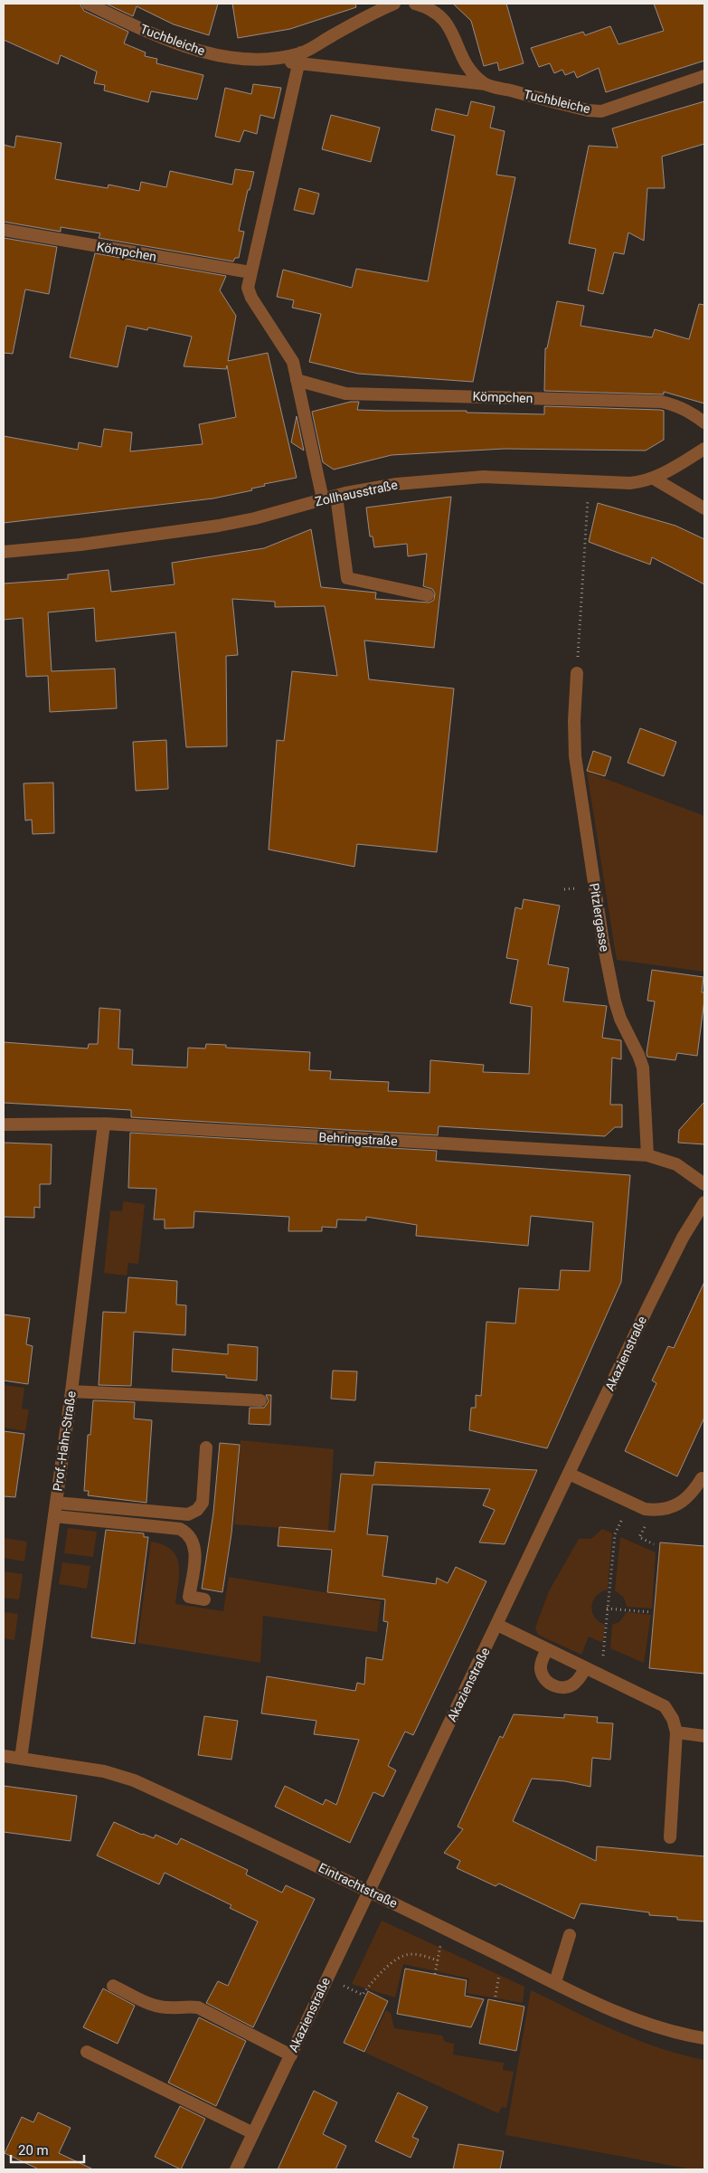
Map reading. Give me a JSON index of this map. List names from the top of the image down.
{
  "streets": {
    "street": [
      "Tuchbleiche",
      "Kömpchen",
      "Zollhausstraße",
      "Pitzlergasse",
      "Behringstraße",
      "Akazienstraße",
      "Prof.-Hahn-Straße",
      "Eintrachtstraße"
    ]
  },
  "crossings": [
    ["Pitzlergasse", "Behringstraße"],
    ["Behringstraße", "Prof.-Hahn-Straße"],
    ["Akazienstraße", "Eintrachtstraße"],
    ["Prof.-Hahn-Straße", "Eintrachtstraße"]
  ],
  "scale_bar": "20 m"
}
